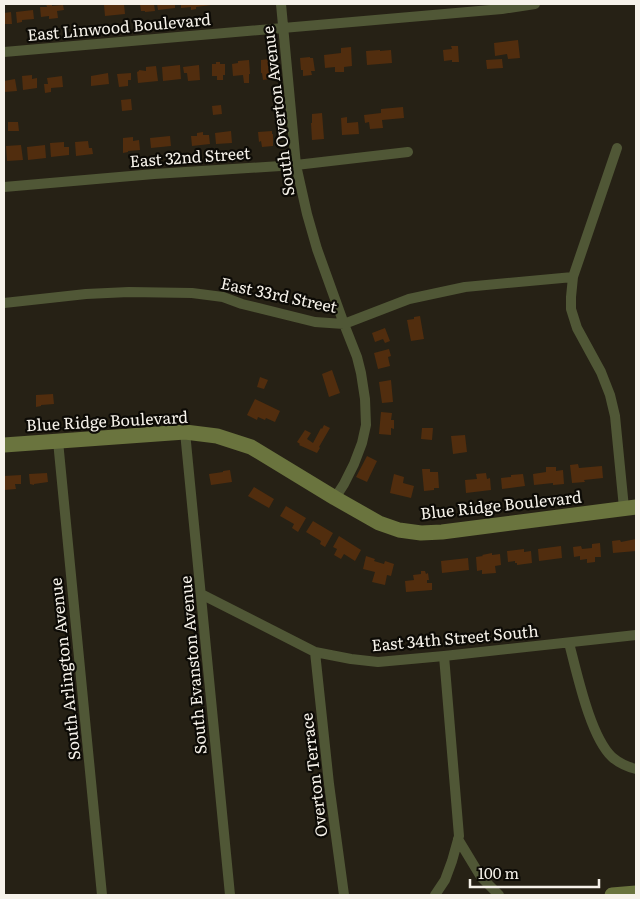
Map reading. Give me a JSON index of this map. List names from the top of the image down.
{
  "streets": {
    "street": [
      "East Linwood Boulevard",
      "South Overton Avenue",
      "East 32nd Street",
      "East 33rd Street",
      "Blue Ridge Boulevard",
      "East 34th Street South",
      "South Evanston Avenue",
      "South Arlington Avenue",
      "Overton Terrace"
    ]
  },
  "crossings": [
    ["East Linwood Boulevard", "South Overton Avenue"],
    ["South Overton Avenue", "East 32nd Street"],
    ["South Overton Avenue", "East 33rd Street"],
    ["South Overton Avenue", "Blue Ridge Boulevard"],
    ["Blue Ridge Boulevard", "South Evanston Avenue"],
    ["Blue Ridge Boulevard", "South Arlington Avenue"],
    ["East 34th Street South", "South Evanston Avenue"],
    ["East 34th Street South", "Overton Terrace"]
  ],
  "scale_bar": "100 m"
}
